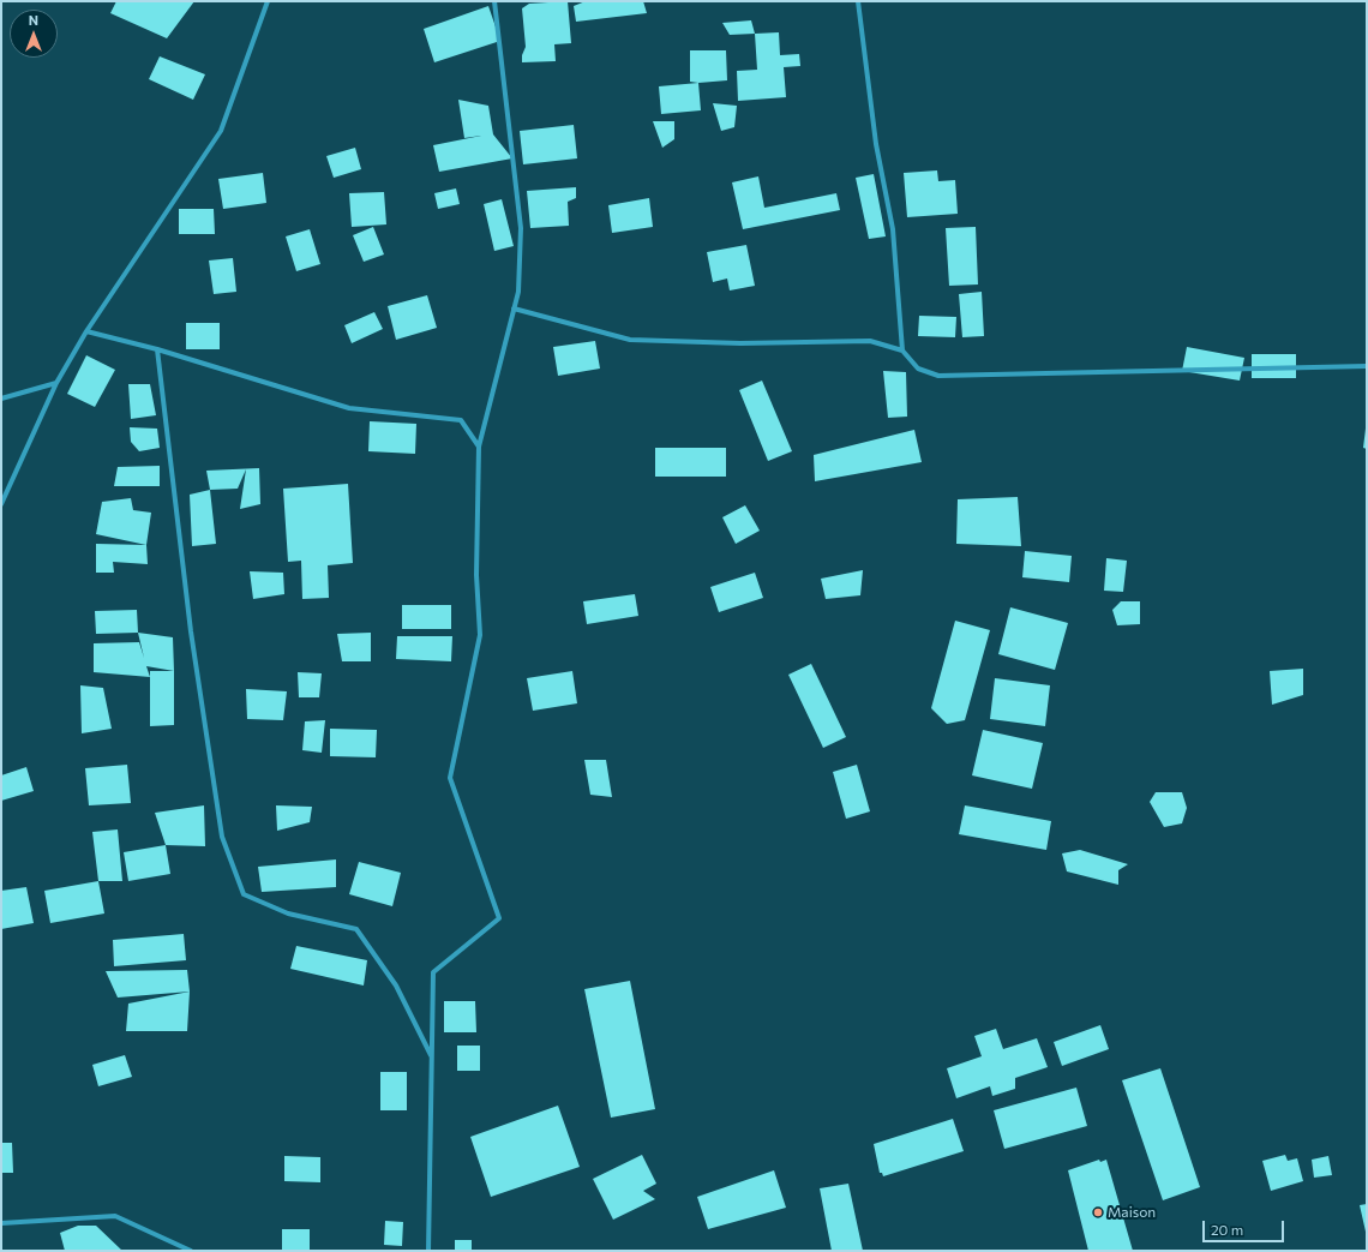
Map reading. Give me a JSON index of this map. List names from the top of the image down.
{
  "places": ["Maison"],
  "scale_bar": "20 m",
  "north": "top"
}
